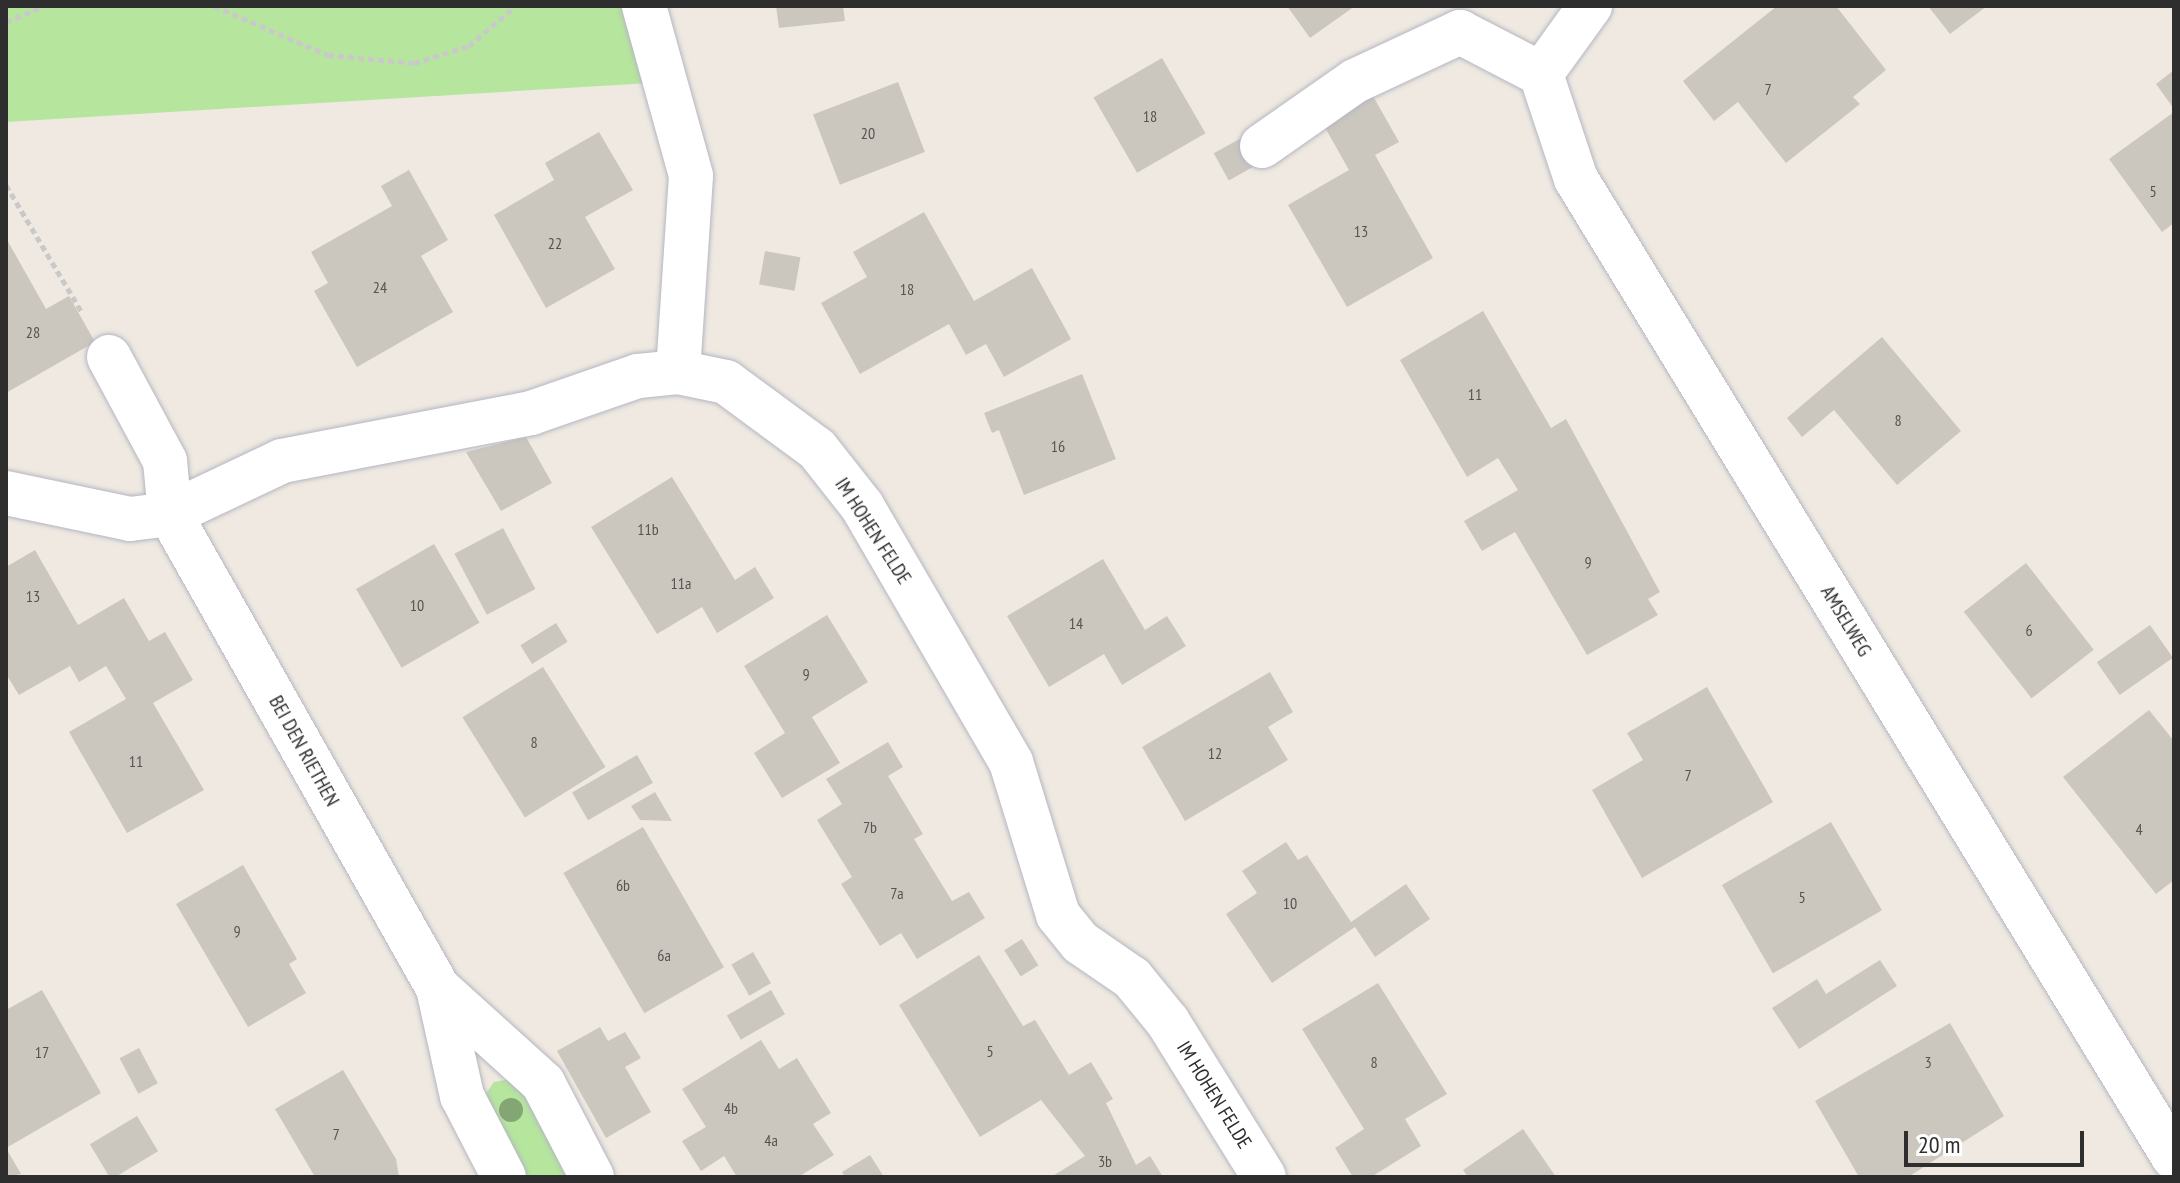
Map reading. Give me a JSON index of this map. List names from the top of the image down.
{
  "streets": {
    "street": ["IM HOHEN FELDE", "AMSELWEG", "BEI DEN RIETHEN"]
  },
  "crossings": [
    ["IM HOHEN FELDE", "BEI DEN RIETHEN"]
  ],
  "house_numbers": [
    "7",
    "18",
    "20",
    "5",
    "13",
    "22",
    "24",
    "18",
    "28",
    "11",
    "8",
    "16",
    "11b",
    "9",
    "11a",
    "13",
    "10",
    "14",
    "6",
    "9",
    "8",
    "12",
    "11",
    "7",
    "7b",
    "4",
    "6b",
    "7a",
    "5",
    "10",
    "9",
    "6a",
    "5",
    "17",
    "8",
    "3",
    "4b",
    "7",
    "4a",
    "3b"
  ],
  "scale_bar": "20 m"
}
